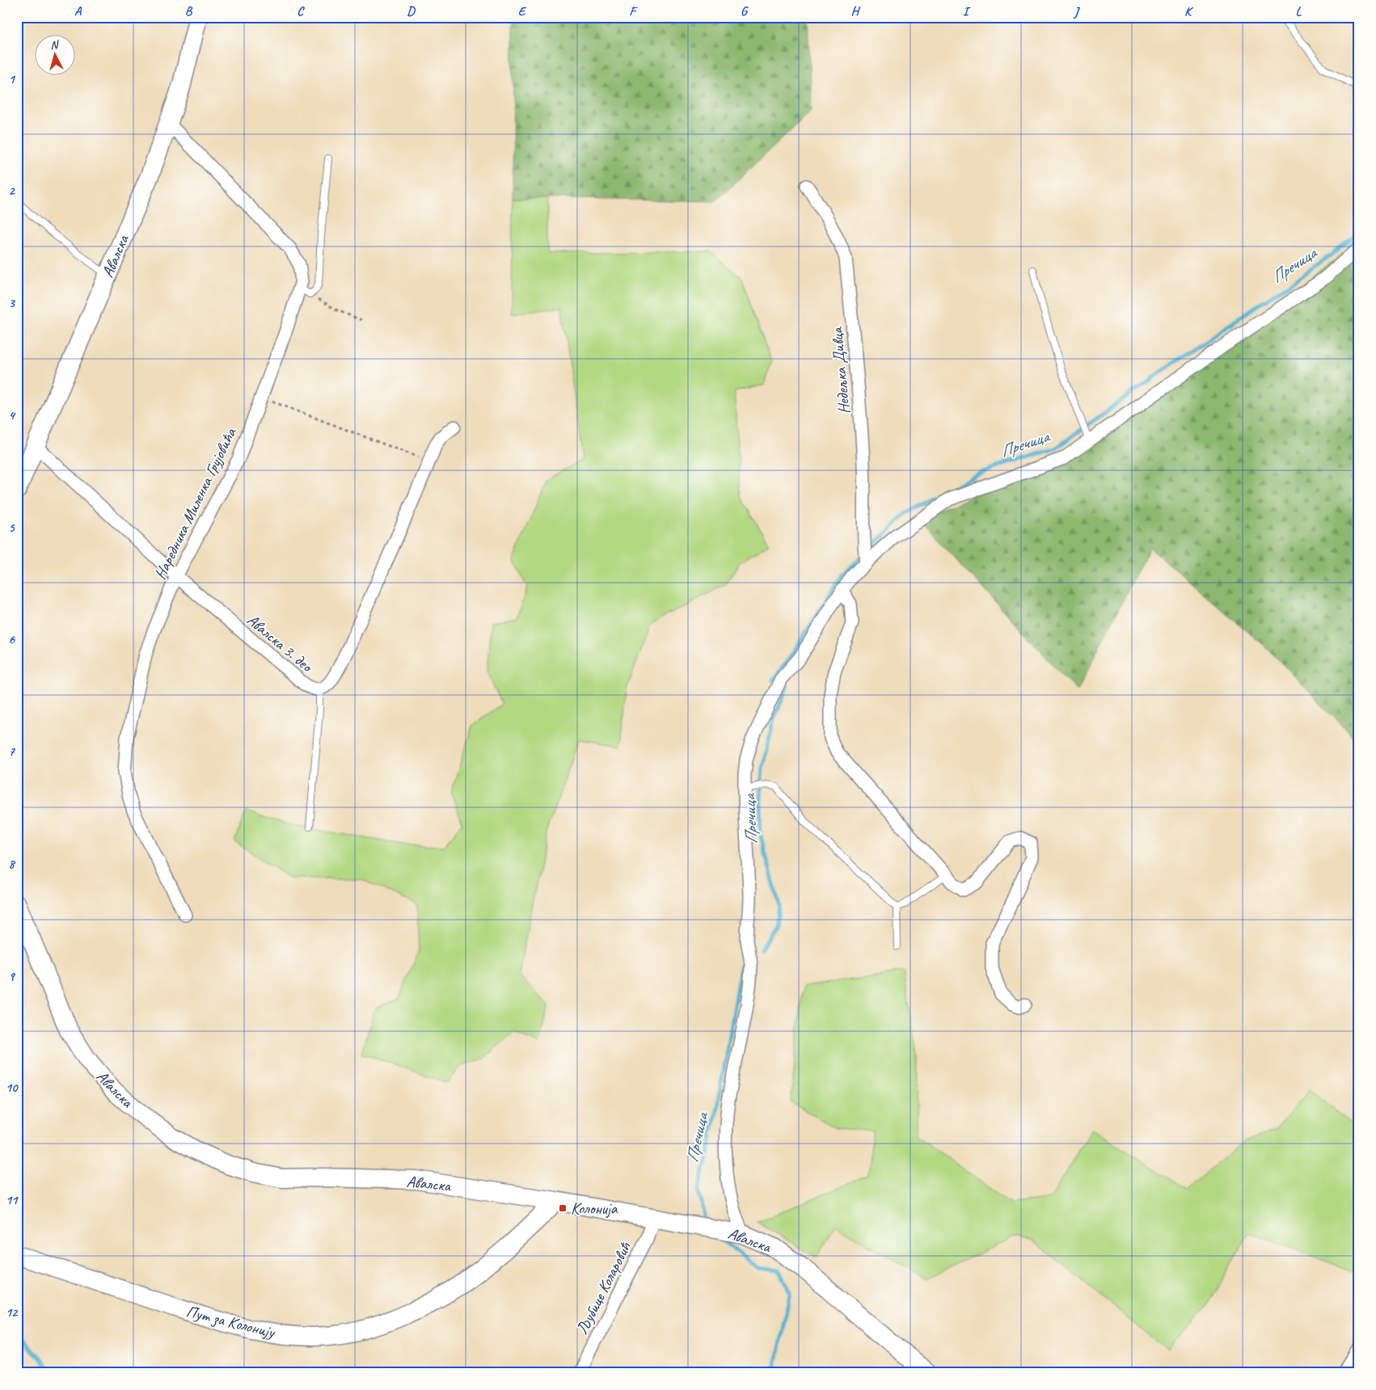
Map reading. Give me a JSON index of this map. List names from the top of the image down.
{
  "streets": {
    "street": [
      "Авалска",
      "Недељка Дивца",
      "Наредника Миленка Грујовића",
      "Авалска 3. део",
      "Љубице Коларовић",
      "Пут за Колонију"
    ]
  },
  "crossings": [
    ["Авалска", "Наредника Миленка Грујовића"],
    ["Авалска", "Авалска 3. део"],
    ["Авалска", "Љубице Коларовић"],
    ["Авалска", "Пут за Колонију"],
    ["Наредника Миленка Грујовића", "Авалска 3. део"]
  ],
  "water": ["Пречица"],
  "places": {
    "transit": ["Колонија"]
  },
  "north": "top",
  "grid": {
    "columns": [
      "A",
      "B",
      "C",
      "D",
      "E",
      "F",
      "G",
      "H",
      "I",
      "J",
      "K",
      "L"
    ],
    "rows": [
      "1",
      "2",
      "3",
      "4",
      "5",
      "6",
      "7",
      "8",
      "9",
      "10",
      "11",
      "12"
    ]
  }
}
